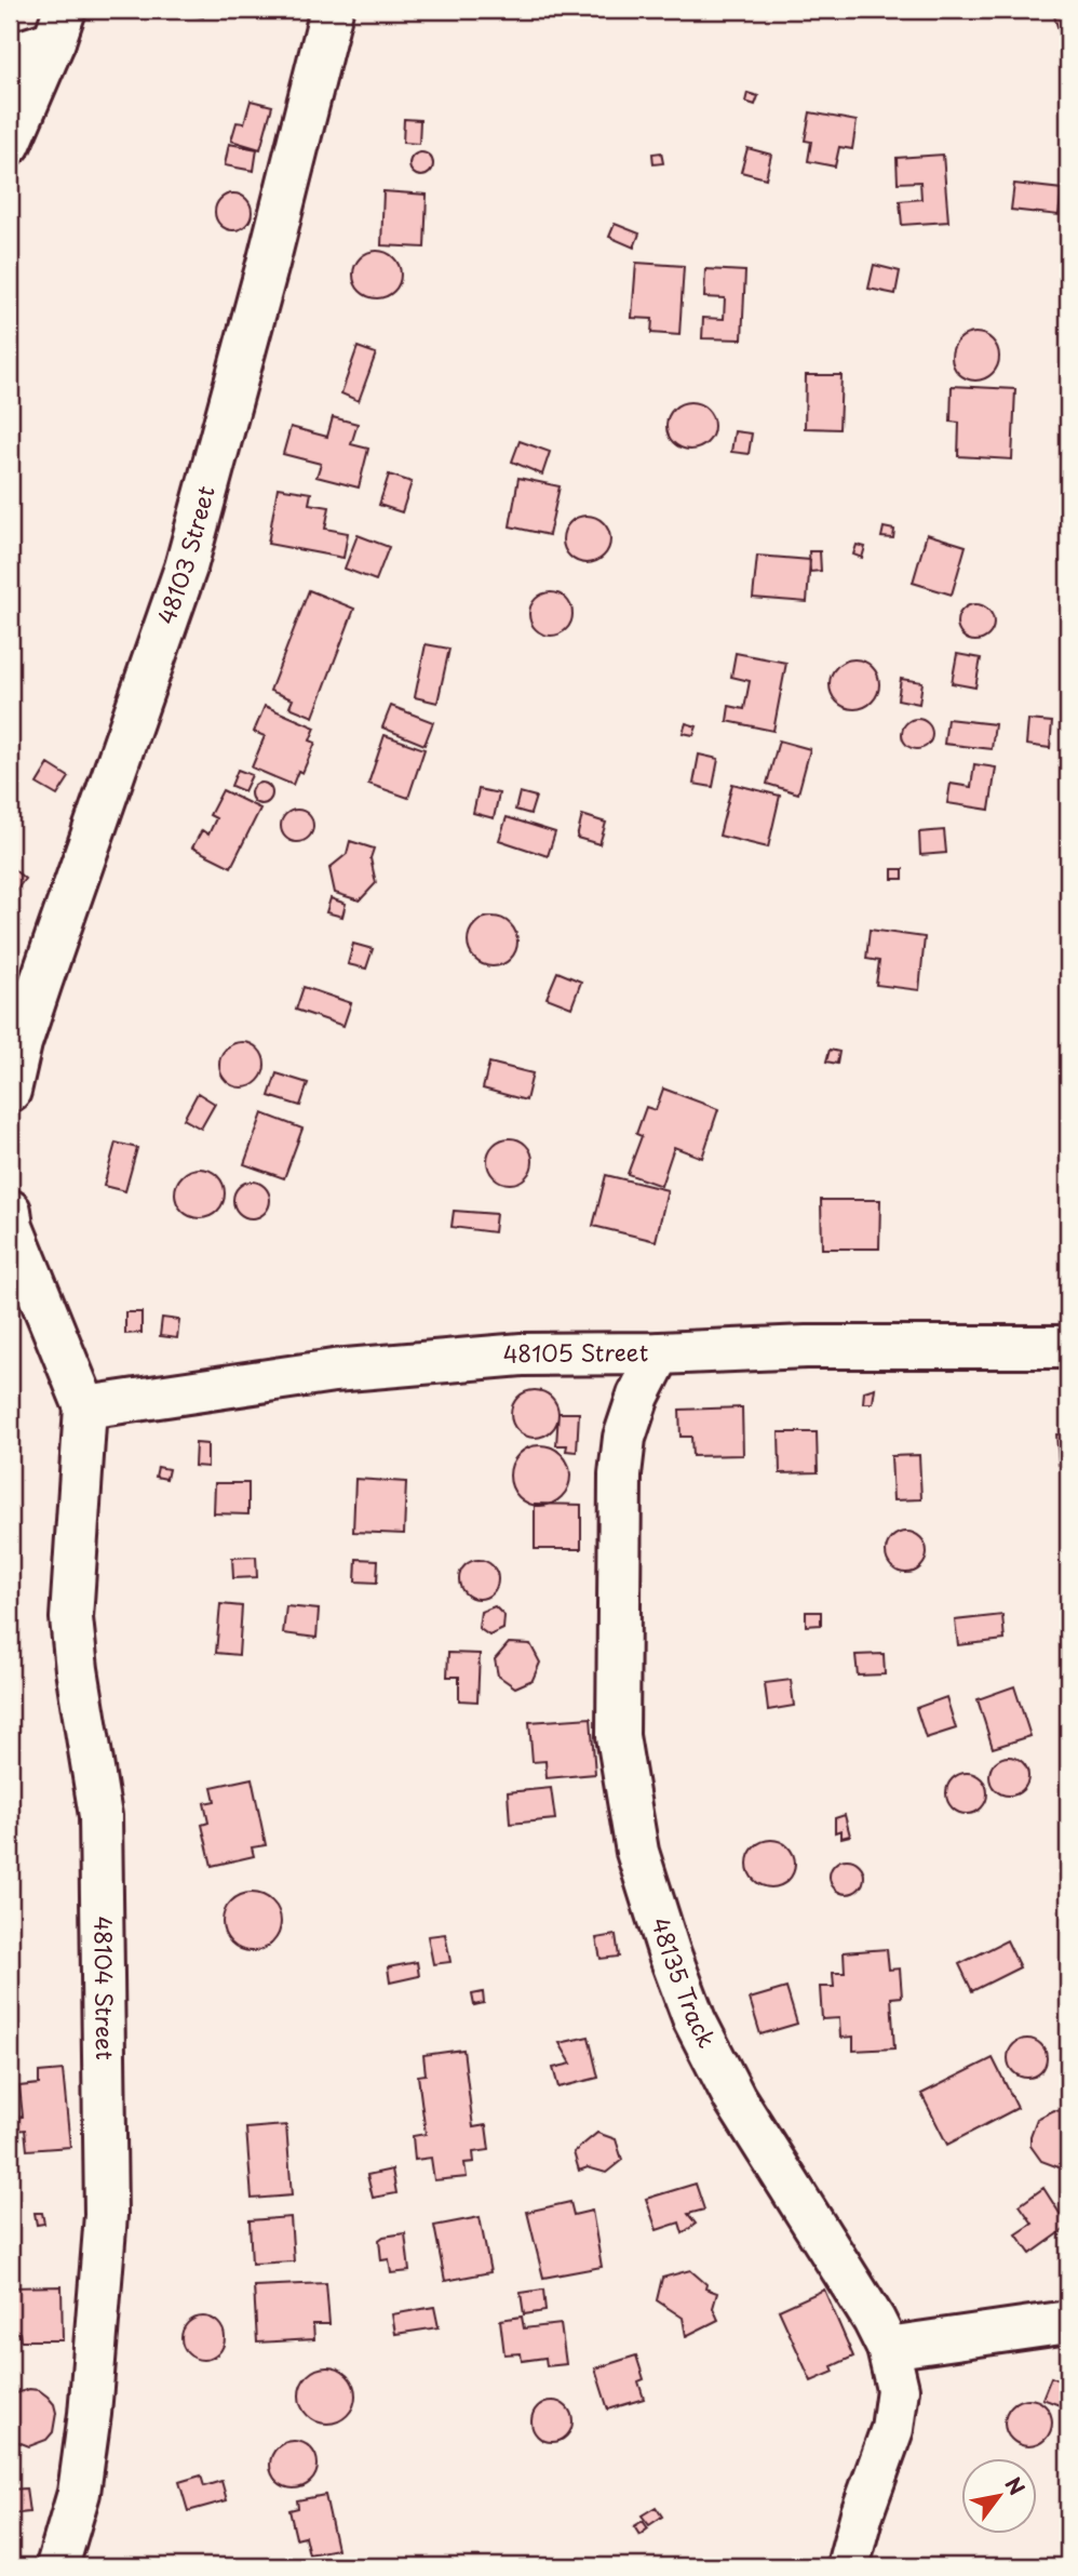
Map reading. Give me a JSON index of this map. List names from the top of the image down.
{
  "streets": {
    "street": [
      "48103 Street",
      "48105 Street",
      "48135 Track",
      "48104 Street"
    ]
  },
  "crossings": [
    ["48105 Street", "48135 Track"],
    ["48105 Street", "48104 Street"]
  ],
  "north": "top right"
}
